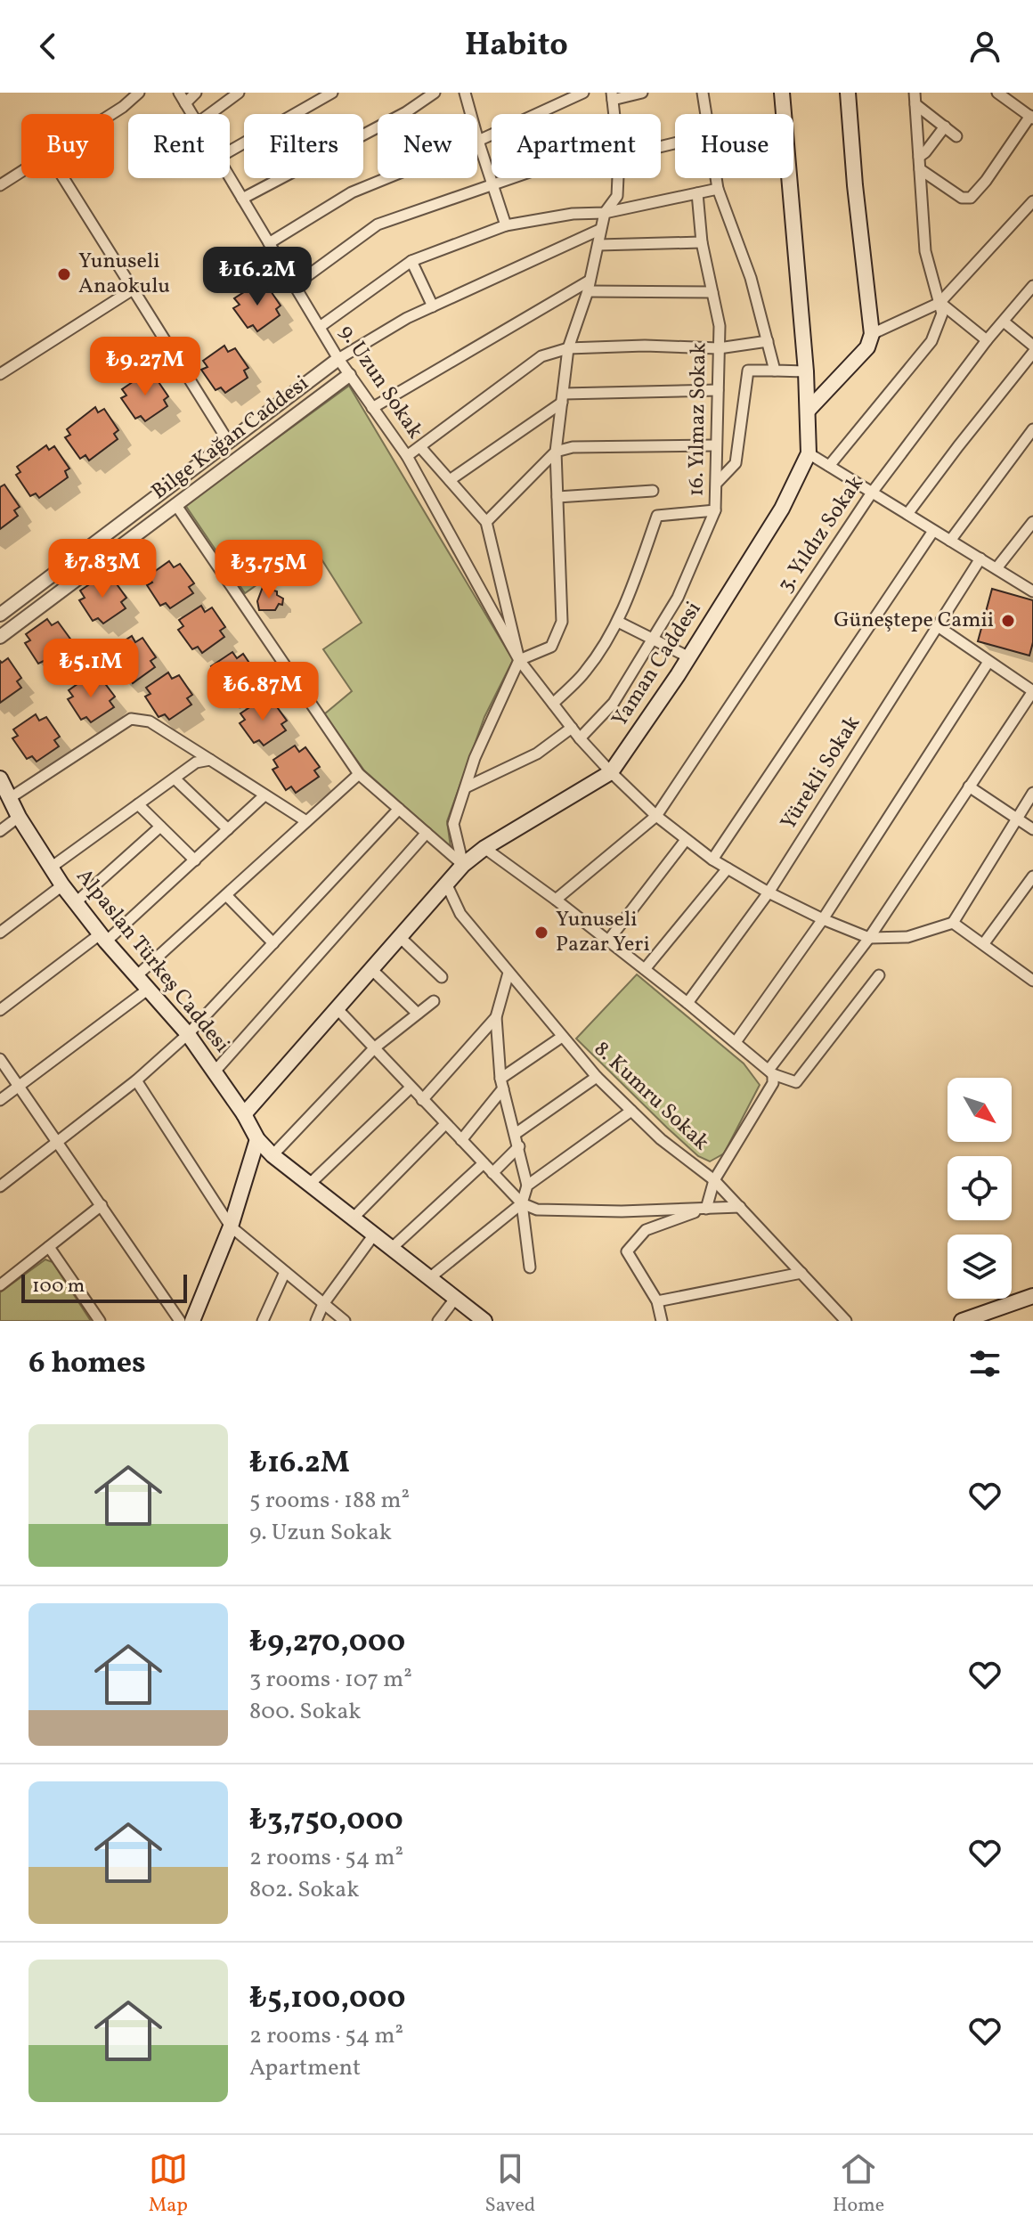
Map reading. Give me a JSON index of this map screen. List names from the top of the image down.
{
  "streets": {
    "main road": ["Yaman Caddesi", "Alpaslan Türkeş Caddesi"],
    "street": [
      "9. Uzun Sokak",
      "16. Yılmaz Sokak",
      "Bilge Kağan Caddesi",
      "3. Yıldız Sokak",
      "Yürekli Sokak",
      "8. Kumru Sokak"
    ]
  },
  "crossings": [
    ["9. Uzun Sokak", "16. Yılmaz Sokak"],
    ["9. Uzun Sokak", "Bilge Kağan Caddesi"],
    ["9. Uzun Sokak", "3. Yıldız Sokak"],
    ["9. Uzun Sokak", "Yaman Caddesi"],
    ["9. Uzun Sokak", "Yürekli Sokak"],
    ["Yaman Caddesi", "Alpaslan Türkeş Caddesi"],
    ["Yaman Caddesi", "8. Kumru Sokak"]
  ],
  "places": ["Yunuseli Anaokulu", "Güneştepe Camii", "Yunuseli Pazar Yeri"],
  "scale_bar": "100 m",
  "north": "bottom right",
  "page": {
    "header": "Habito",
    "chip": [
      "Buy",
      "Rent",
      "Filters",
      "New",
      "Apartment",
      "House"
    ],
    "price": [
      "₺16.2M",
      "₺9.27M",
      "₺7.83M",
      "₺3.75M",
      "₺5.1M",
      "₺6.87M"
    ],
    "scale": "100 m",
    "heading": "6 homes",
    "list": [
      {
        "name": "₺16.2M",
        "note": "5 rooms · 188 m² · 9. Uzun Sokak"
      },
      {
        "name": "₺9,270,000",
        "note": "3 rooms · 107 m² · 800. Sokak"
      },
      {
        "name": "₺3,750,000",
        "note": "2 rooms · 54 m² · 802. Sokak"
      },
      {
        "name": "₺5,100,000",
        "note": "2 rooms · 54 m² · Apartment"
      }
    ],
    "tabs": ["Map", "Saved", "Home"]
  }
}
